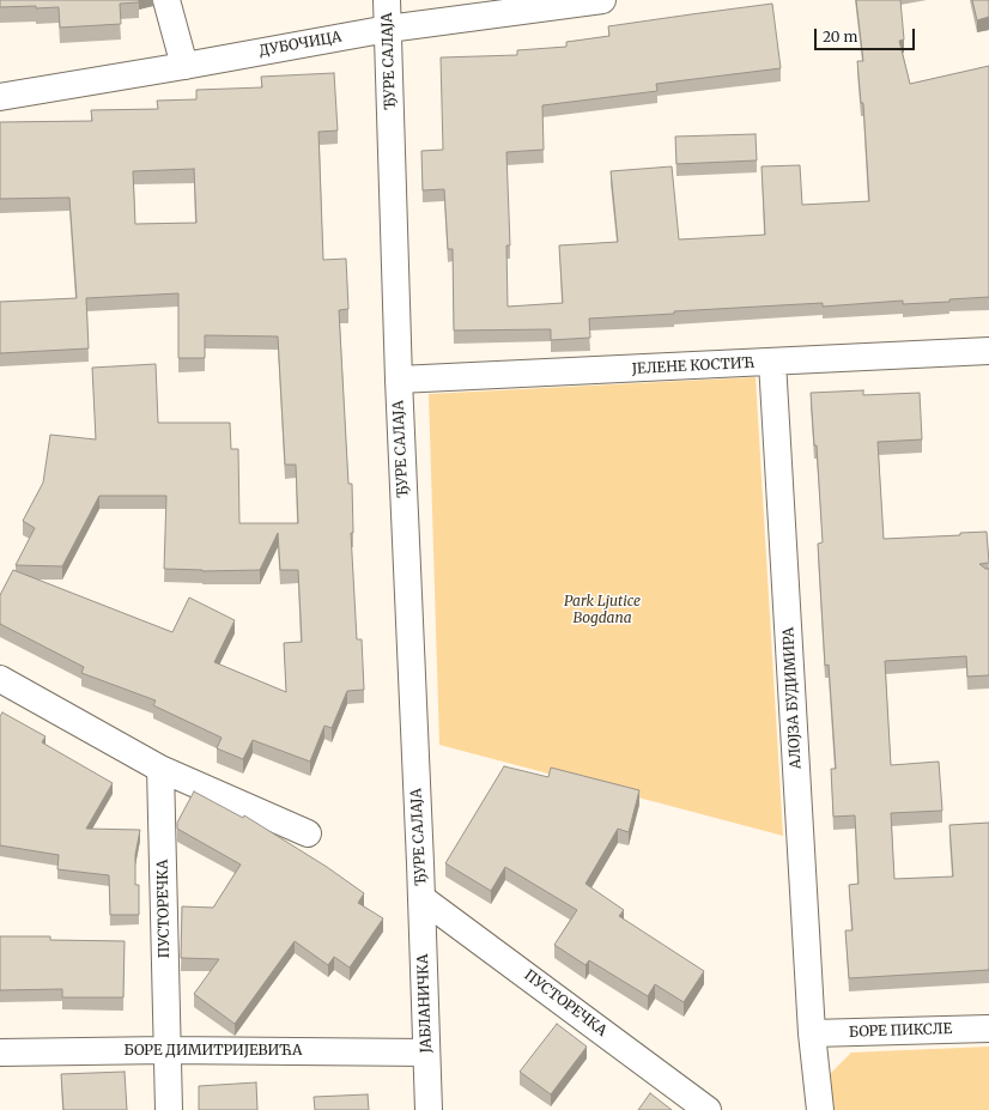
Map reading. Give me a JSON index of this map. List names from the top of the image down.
{
  "streets": {
    "street": [
      "ДУБОЧИЦА",
      "ЂУРЕ САЛАЈА",
      "ЈЕЛЕНЕ КОСТИЋ",
      "АЛОЈЗА БУДИМИРА",
      "ПУСТОРЕЧКА",
      "ЈАБЛАНИЧКА",
      "БОРЕ ПИКСЛЕ",
      "БОРЕ ДИМИТРИЈЕВИЋА"
    ]
  },
  "crossings": [
    ["ДУБОЧИЦА", "ЂУРЕ САЛАЈА"],
    ["ЂУРЕ САЛАЈА", "ЈЕЛЕНЕ КОСТИЋ"],
    ["ЂУРЕ САЛАЈА", "ПУСТОРЕЧКА"],
    ["ЂУРЕ САЛАЈА", "ЈАБЛАНИЧКА"],
    ["ЈЕЛЕНЕ КОСТИЋ", "АЛОЈЗА БУДИМИРА"],
    ["АЛОЈЗА БУДИМИРА", "БОРЕ ПИКСЛЕ"],
    ["ПУСТОРЕЧКА", "ЈАБЛАНИЧКА"],
    ["ПУСТОРЕЧКА", "БОРЕ ДИМИТРИЈЕВИЋА"],
    ["ЈАБЛАНИЧКА", "БОРЕ ДИМИТРИЈЕВИЋА"]
  ],
  "parks": ["Park Ljutice Bogdana"],
  "scale_bar": "20 m"
}
